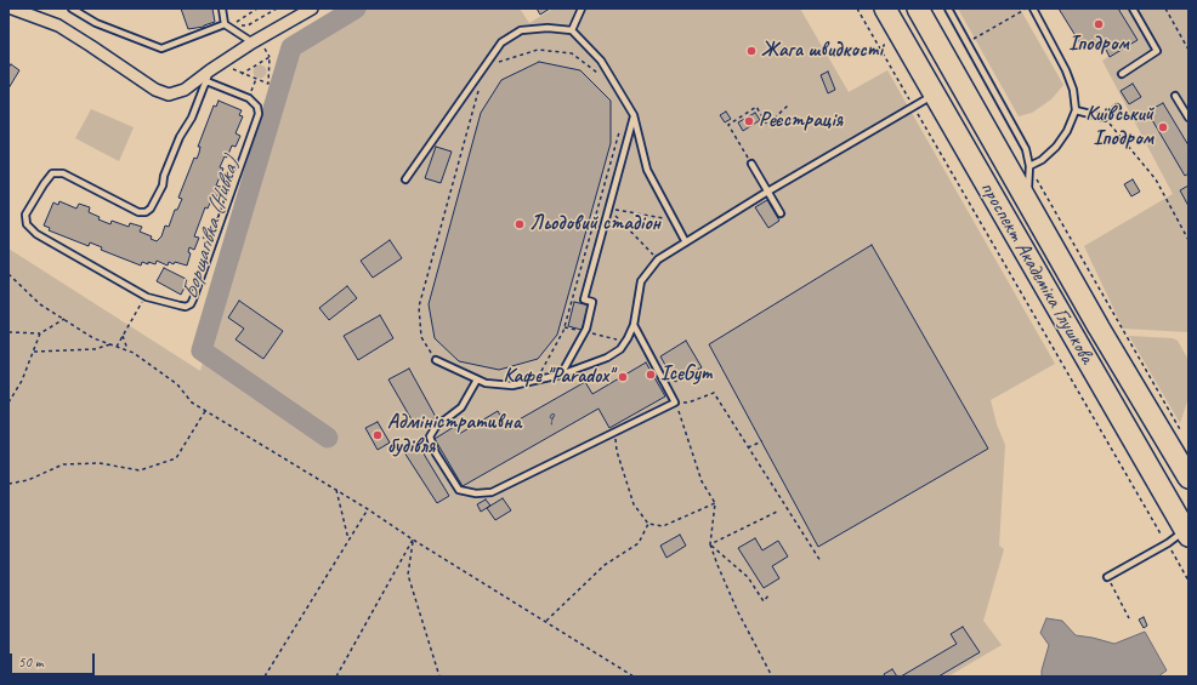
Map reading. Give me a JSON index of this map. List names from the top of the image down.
{
  "streets": {
    "highway": ["проспект Академіка Глушкова"]
  },
  "water": ["Борщагівка (Нивка)"],
  "places": [
    "Іподром",
    "Жага швидкості",
    "Реєстрація",
    "Київський Іподром",
    "Льодовий стадіон",
    "IceGym",
    "Кафе \"Paradox\"",
    "Адміністративна будівля"
  ],
  "house_numbers": ["9"],
  "scale_bar": "50 m"
}
